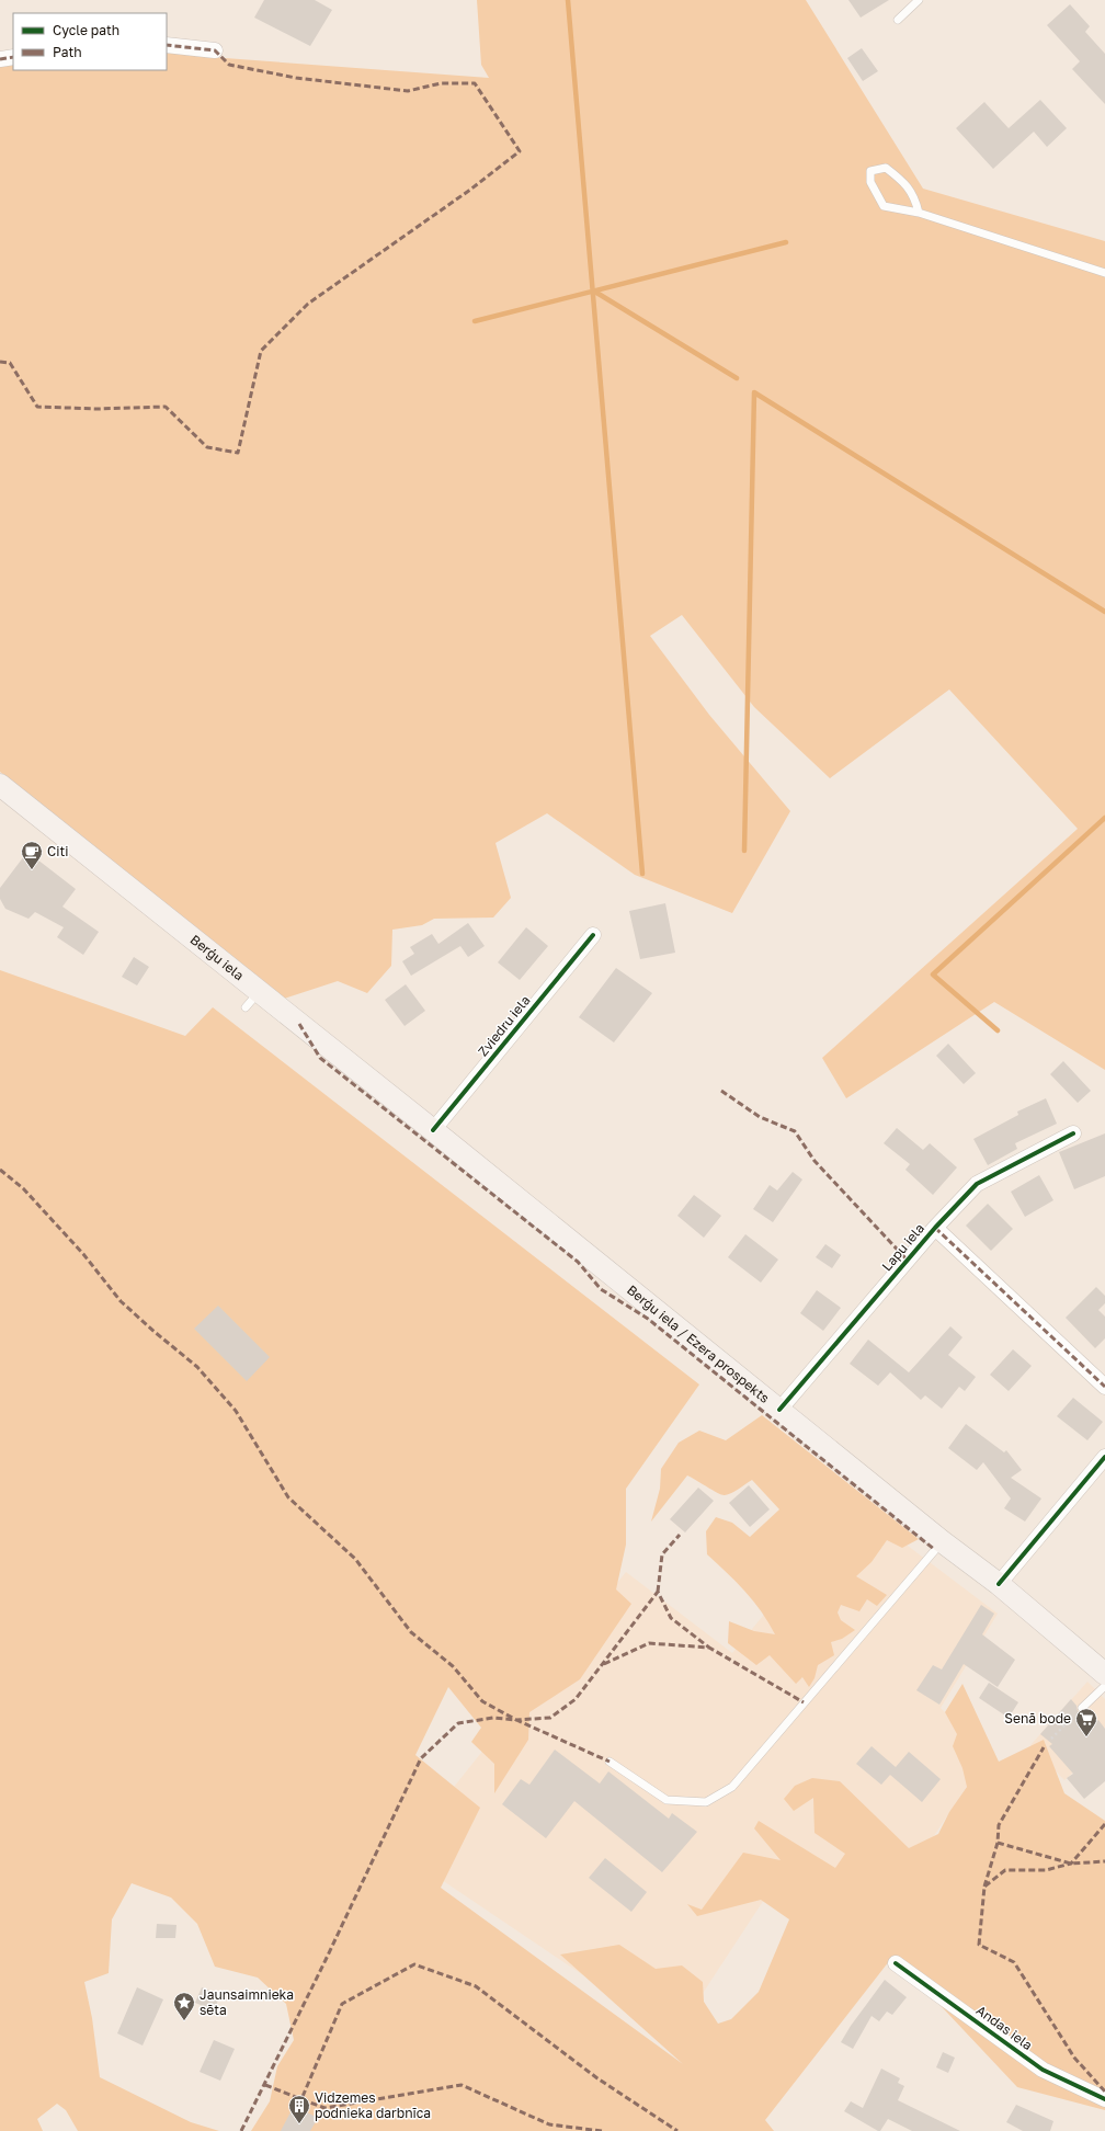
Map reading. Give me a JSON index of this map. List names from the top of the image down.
{
  "streets": {
    "main road": ["Berģu iela", "Berģu iela / Ezera prospekts"],
    "street": ["Zviedru iela", "Lapu iela", "Andas iela"]
  },
  "crossings": [
    ["Berģu iela", "Zviedru iela"],
    ["Berģu iela", "Berģu iela / Ezera prospekts"],
    ["Zviedru iela", "Berģu iela / Ezera prospekts"],
    ["Lapu iela", "Berģu iela / Ezera prospekts"]
  ],
  "places": {
    "cafe": ["Citi"],
    "supermarket": ["Senā bode"],
    "place": ["Jaunsaimnieka sēta"],
    "building": ["Vidzemes podnieka darbnīca"]
  },
  "legend": ["Cycle path", "Path"]
}
